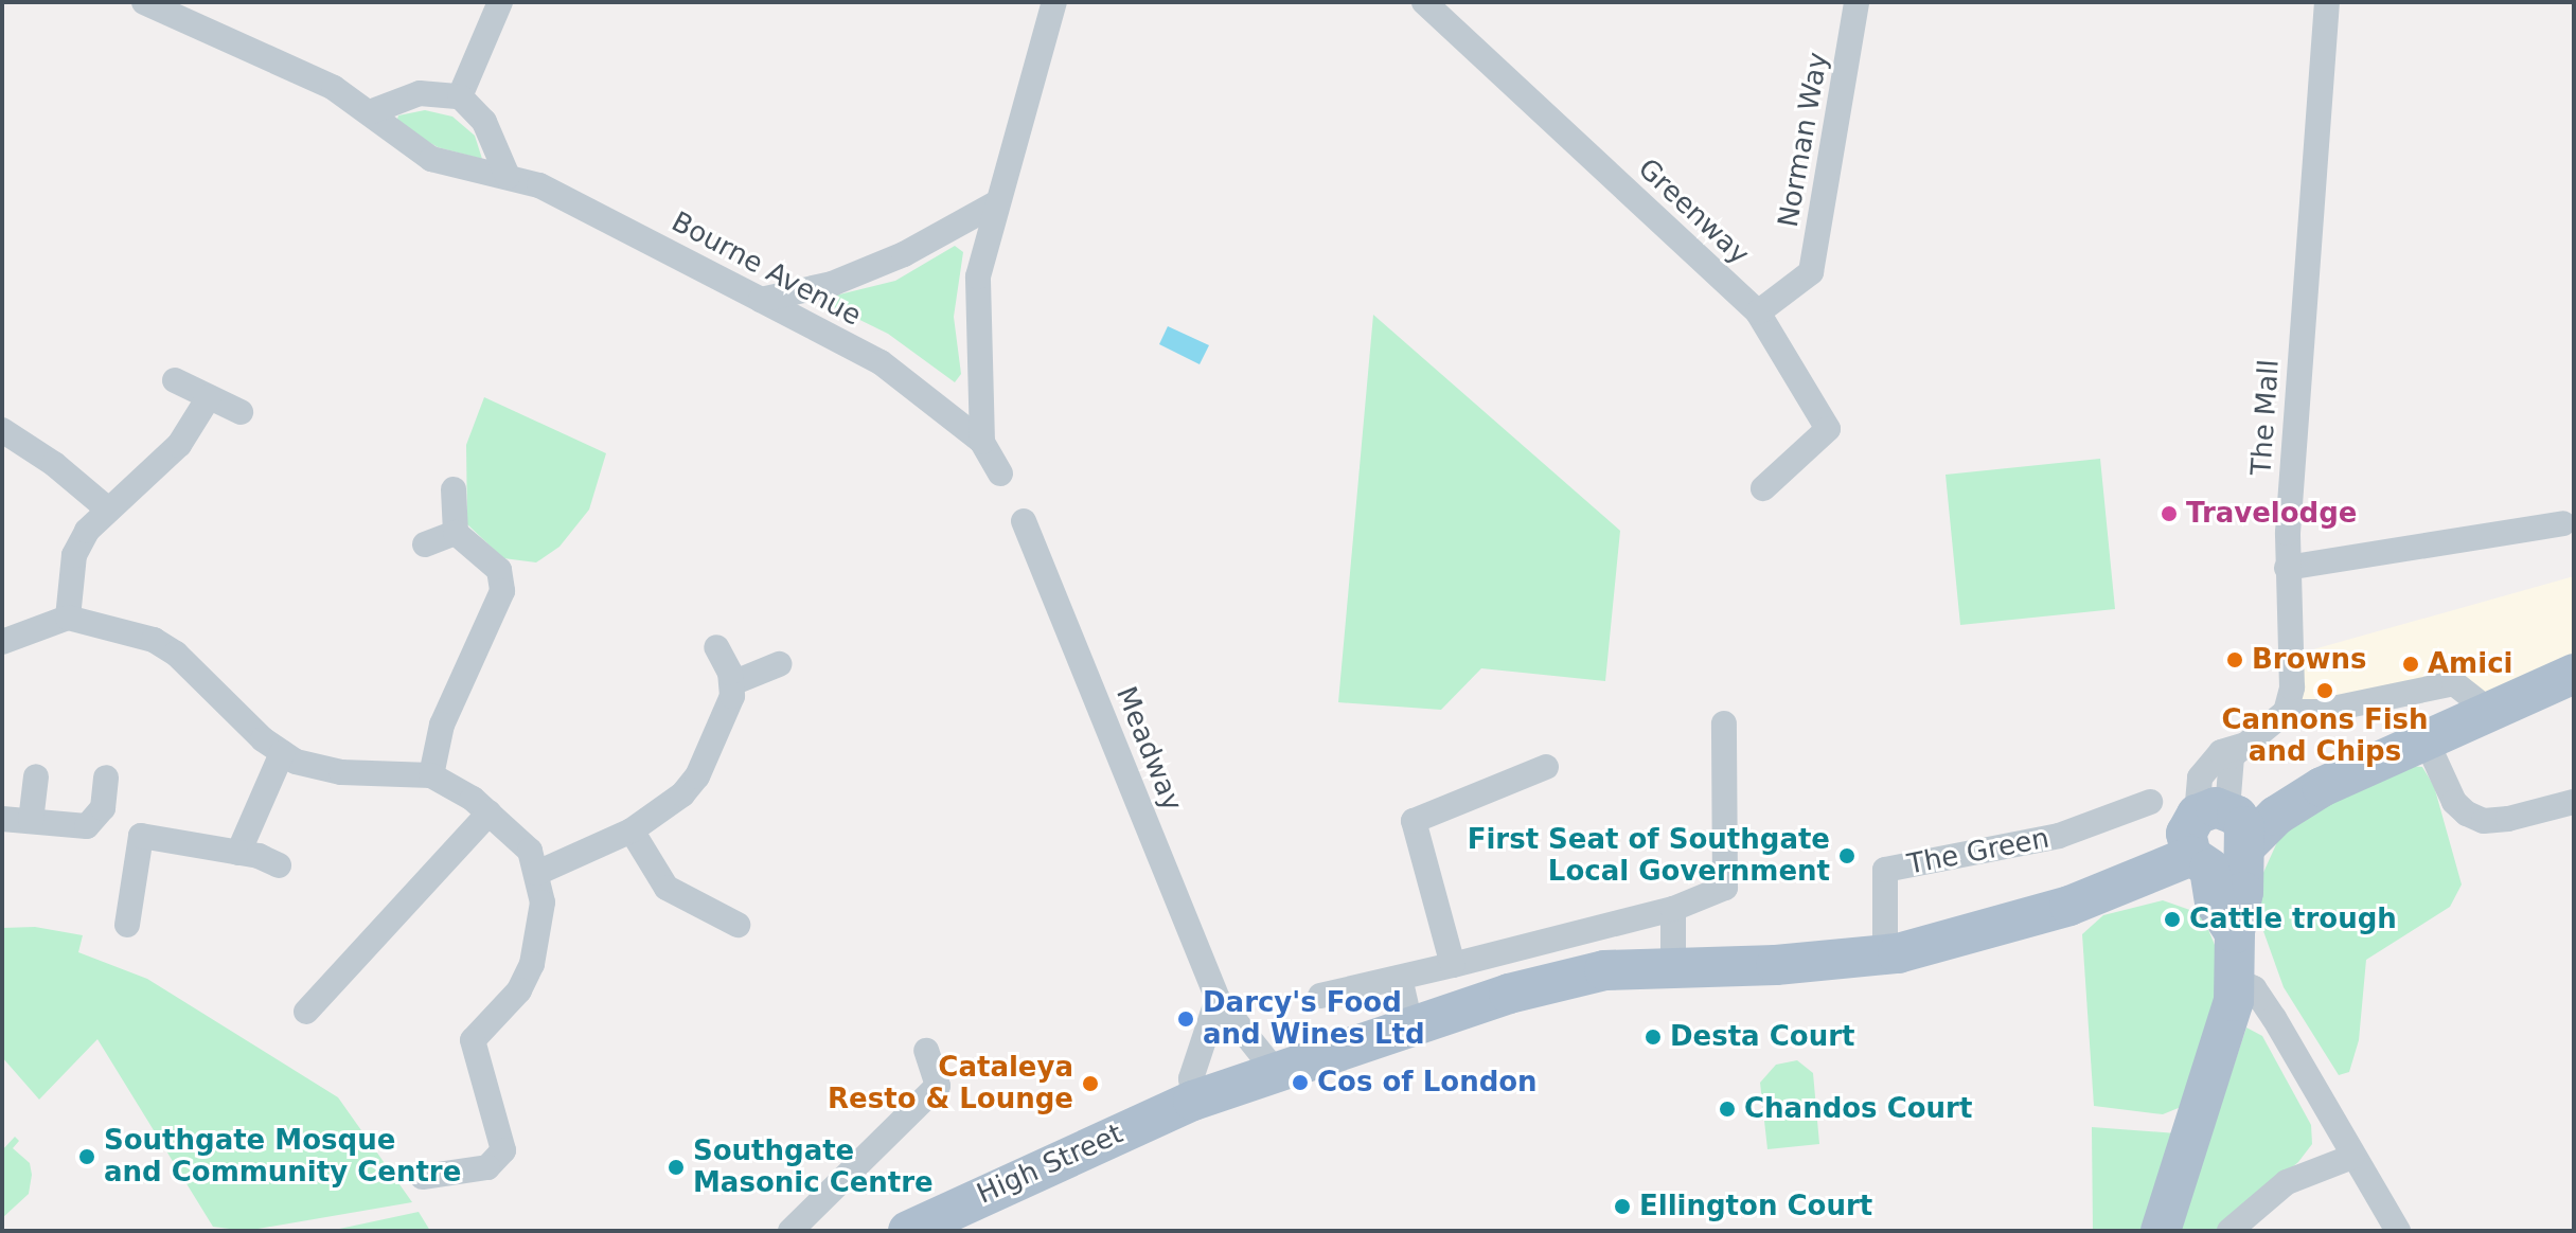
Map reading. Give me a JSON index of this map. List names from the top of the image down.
{
  "streets": {
    "main road": ["High Street"],
    "street": [
      "Norman Way",
      "Greenway",
      "Bourne Avenue",
      "The Mall",
      "Meadway",
      "The Green"
    ]
  },
  "crossings": [
    ["Norman Way", "Greenway"],
    ["Meadway", "High Street"],
    ["The Green", "High Street"]
  ],
  "places": [
    "Travelodge",
    "Browns",
    "Amici",
    "Cannons Fish and Chips",
    "First Seat of Southgate Local Government",
    "Cattle trough",
    "Darcy's Food and Wines Ltd",
    "Desta Court",
    "Cos of London",
    "Cataleya Resto & Lounge",
    "Chandos Court",
    "Southgate Mosque and Community Centre",
    "Southgate Masonic Centre",
    "Ellington Court"
  ]
}
